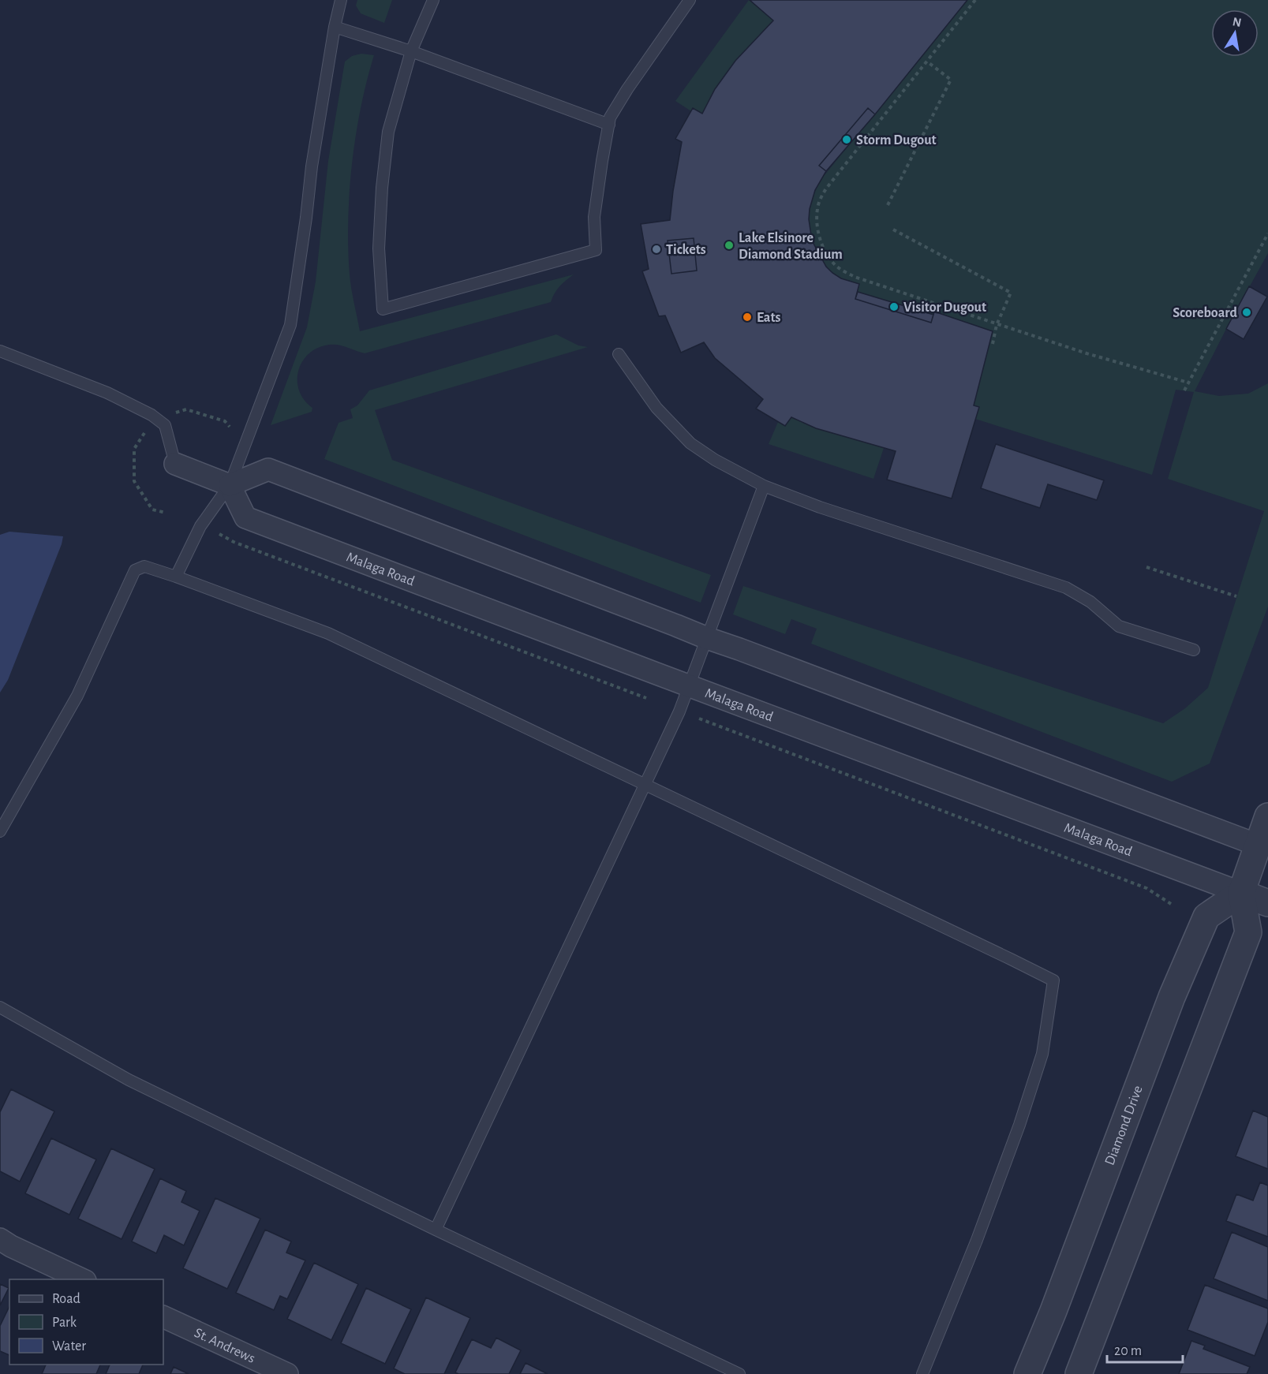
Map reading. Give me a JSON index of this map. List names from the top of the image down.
{
  "streets": {
    "street": ["Malaga Road", "Diamond Drive", "St. Andrews"]
  },
  "crossings": [
    ["Malaga Road", "Diamond Drive"]
  ],
  "places": [
    "Storm Dugout",
    "Lake Elsinore Diamond Stadium",
    "Tickets",
    "Visitor Dugout",
    "Scoreboard",
    "Eats"
  ],
  "legend": ["Road", "Park", "Water"],
  "scale_bar": "20 m",
  "north": "top"
}
